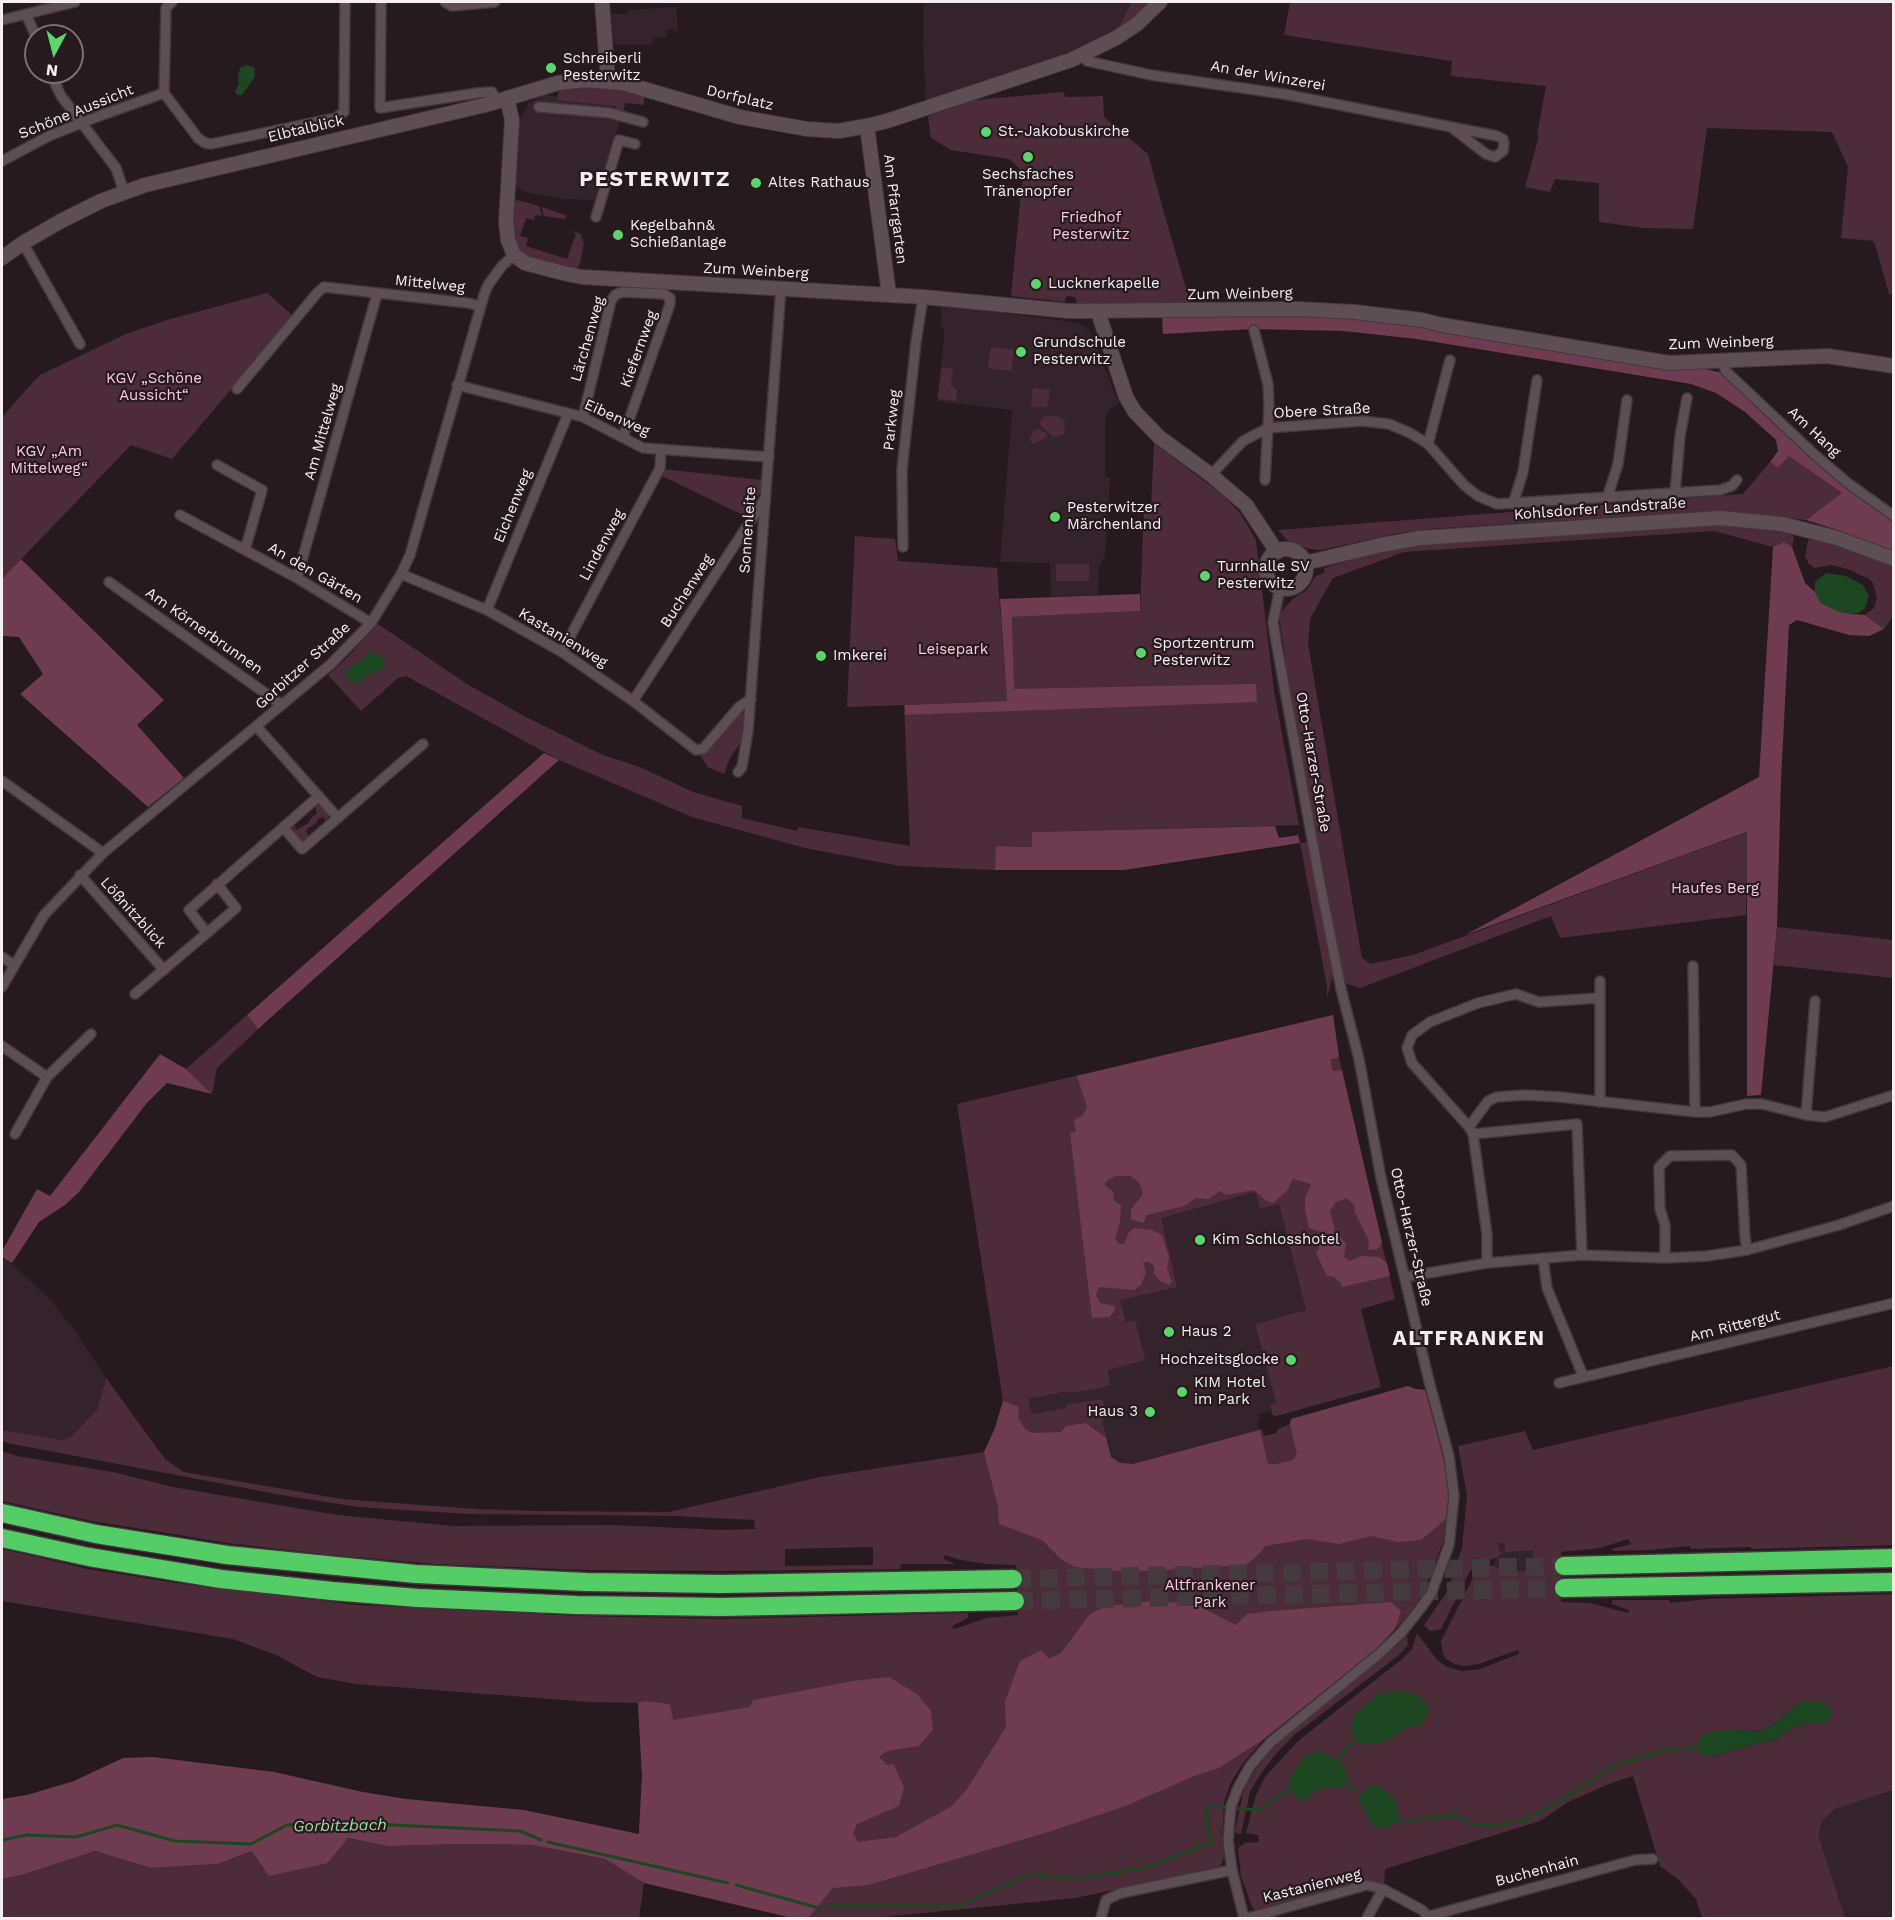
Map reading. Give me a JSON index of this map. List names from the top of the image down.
{
  "streets": {
    "street": [
      "An der Winzerei",
      "Dorfplatz",
      "Schöne Aussicht",
      "Elbtalblick",
      "Am Pfarrgarten",
      "Zum Weinberg",
      "Mittelweg",
      "Lärchenweg",
      "Kiefernweg",
      "Obere Straße",
      "Eibenweg",
      "Parkweg",
      "Am Mittelweg",
      "Am Hang",
      "Eichenweg",
      "Kohlsdorfer Landstraße",
      "Sonnenleite",
      "Lindenweg",
      "An den Gärten",
      "Buchenweg",
      "Am Körnerbrunnen",
      "Kastanienweg",
      "Gorbitzer Straße",
      "Otto-Harzer-Straße",
      "Lößnitzblick",
      "Am Rittergut",
      "Buchenhain"
    ]
  },
  "crossings": [
    ["An der Winzerei", "Dorfplatz"],
    ["Dorfplatz", "Elbtalblick"],
    ["Dorfplatz", "Am Pfarrgarten"],
    ["Am Pfarrgarten", "Zum Weinberg"],
    ["Zum Weinberg", "Parkweg"],
    ["Zum Weinberg", "Am Hang"],
    ["Zum Weinberg", "Sonnenleite"],
    ["Zum Weinberg", "Gorbitzer Straße"],
    ["Mittelweg", "Am Mittelweg"],
    ["Mittelweg", "Gorbitzer Straße"],
    ["Lärchenweg", "Kiefernweg"],
    ["Lärchenweg", "Eibenweg"],
    ["Kiefernweg", "Eibenweg"],
    ["Eibenweg", "Eichenweg"],
    ["Eibenweg", "Sonnenleite"],
    ["Eibenweg", "Lindenweg"],
    ["Eibenweg", "Gorbitzer Straße"],
    ["Am Mittelweg", "An den Gärten"],
    ["Eichenweg", "Kastanienweg"],
    ["Kohlsdorfer Landstraße", "Otto-Harzer-Straße"],
    ["Sonnenleite", "Buchenweg"],
    ["Sonnenleite", "Kastanienweg"],
    ["Lindenweg", "Kastanienweg"],
    ["An den Gärten", "Gorbitzer Straße"],
    ["Buchenweg", "Kastanienweg"],
    ["Am Körnerbrunnen", "Gorbitzer Straße"],
    ["Kastanienweg", "Gorbitzer Straße"],
    ["Kastanienweg", "Otto-Harzer-Straße"],
    ["Kastanienweg", "Buchenhain"],
    ["Gorbitzer Straße", "Lößnitzblick"]
  ],
  "districts": ["PESTERWITZ", "ALTFRANKEN"],
  "water": ["Gorbitzbach"],
  "parks": [
    "Friedhof Pesterwitz",
    "KGV „Schöne Aussicht“",
    "KGV „Am Mittelweg“",
    "Leisepark",
    "Haufes Berg",
    "Altfrankener Park"
  ],
  "places": [
    "Schreiberli Pesterwitz",
    "St.-Jakobuskirche",
    "Sechsfaches Tränenopfer",
    "Altes Rathaus",
    "Kegelbahn& Schießanlage",
    "Lucknerkapelle",
    "Grundschule Pesterwitz",
    "Pesterwitzer Märchenland",
    "Turnhalle SV Pesterwitz",
    "Sportzentrum Pesterwitz",
    "Imkerei",
    "Kim Schlosshotel",
    "Haus 2",
    "Hochzeitsglocke",
    "KIM Hotel im Park",
    "Haus 3"
  ],
  "north": "bottom"
}
